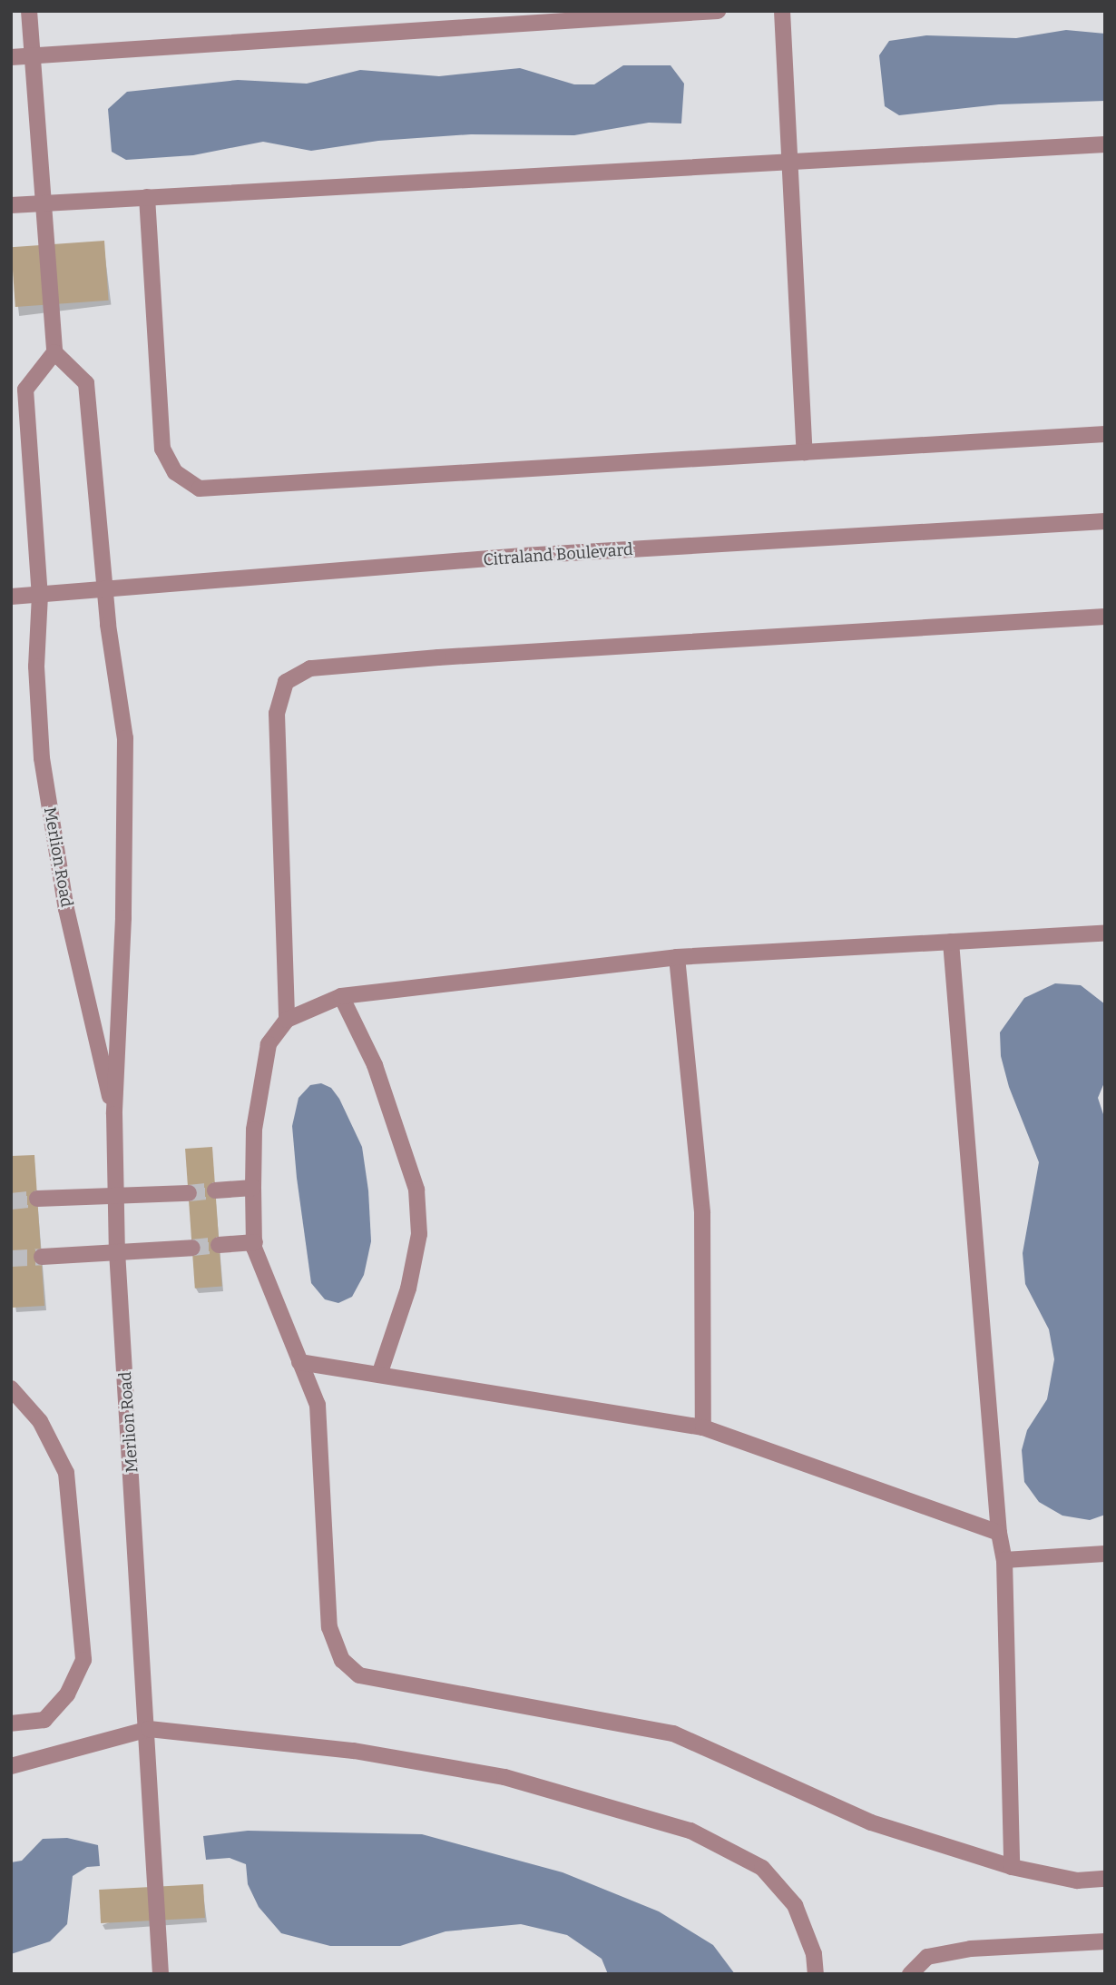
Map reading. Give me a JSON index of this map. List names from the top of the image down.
{
  "streets": {
    "street": ["Citraland Boulevard", "Merlion Road"]
  },
  "crossings": [
    ["Citraland Boulevard", "Merlion Road"]
  ]
}
